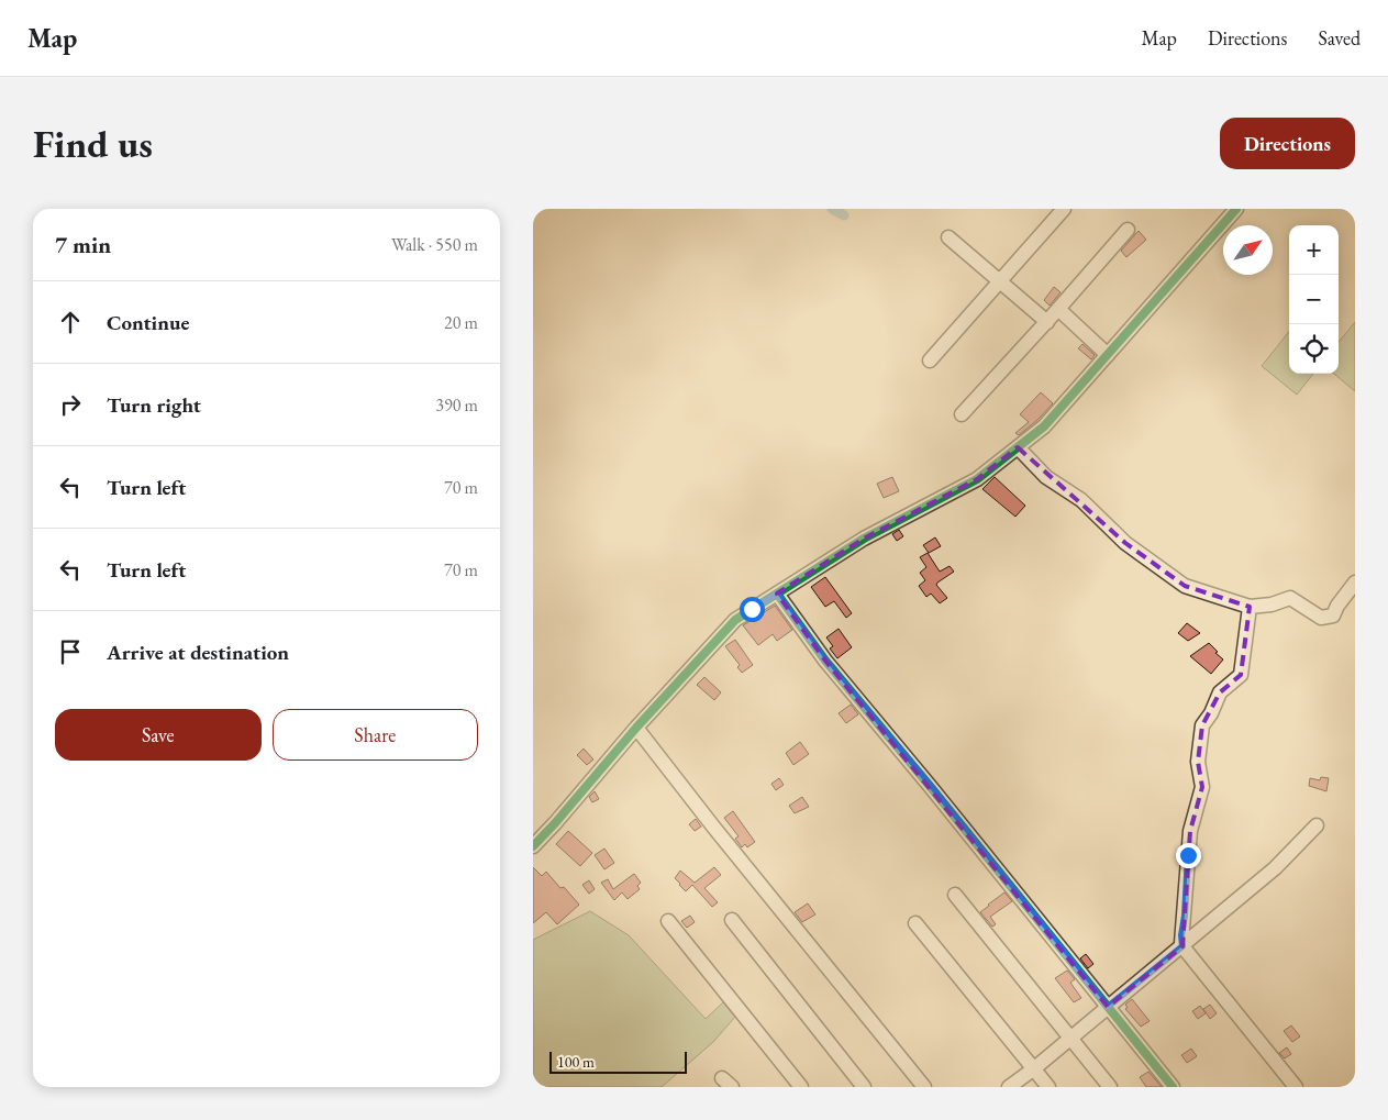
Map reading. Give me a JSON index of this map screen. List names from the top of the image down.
{
  "scale_bar": "100 m",
  "north": "top right",
  "page": {
    "header": "Map",
    "nav": ["Map", "Directions", "Saved"],
    "buttons": [
      "Directions",
      ["Save", "Share"]
    ],
    "title": "Find us",
    "heading": ["7 min", "Walk · 550 m"],
    "map_buttons": ["+", "−"],
    "list": [
      ["Continue", "20 m"],
      ["Turn right", "390 m"],
      ["Turn left", "70 m"],
      ["Turn left", "70 m"],
      "Arrive at destination"
    ],
    "scale": "100 m"
  }
}
